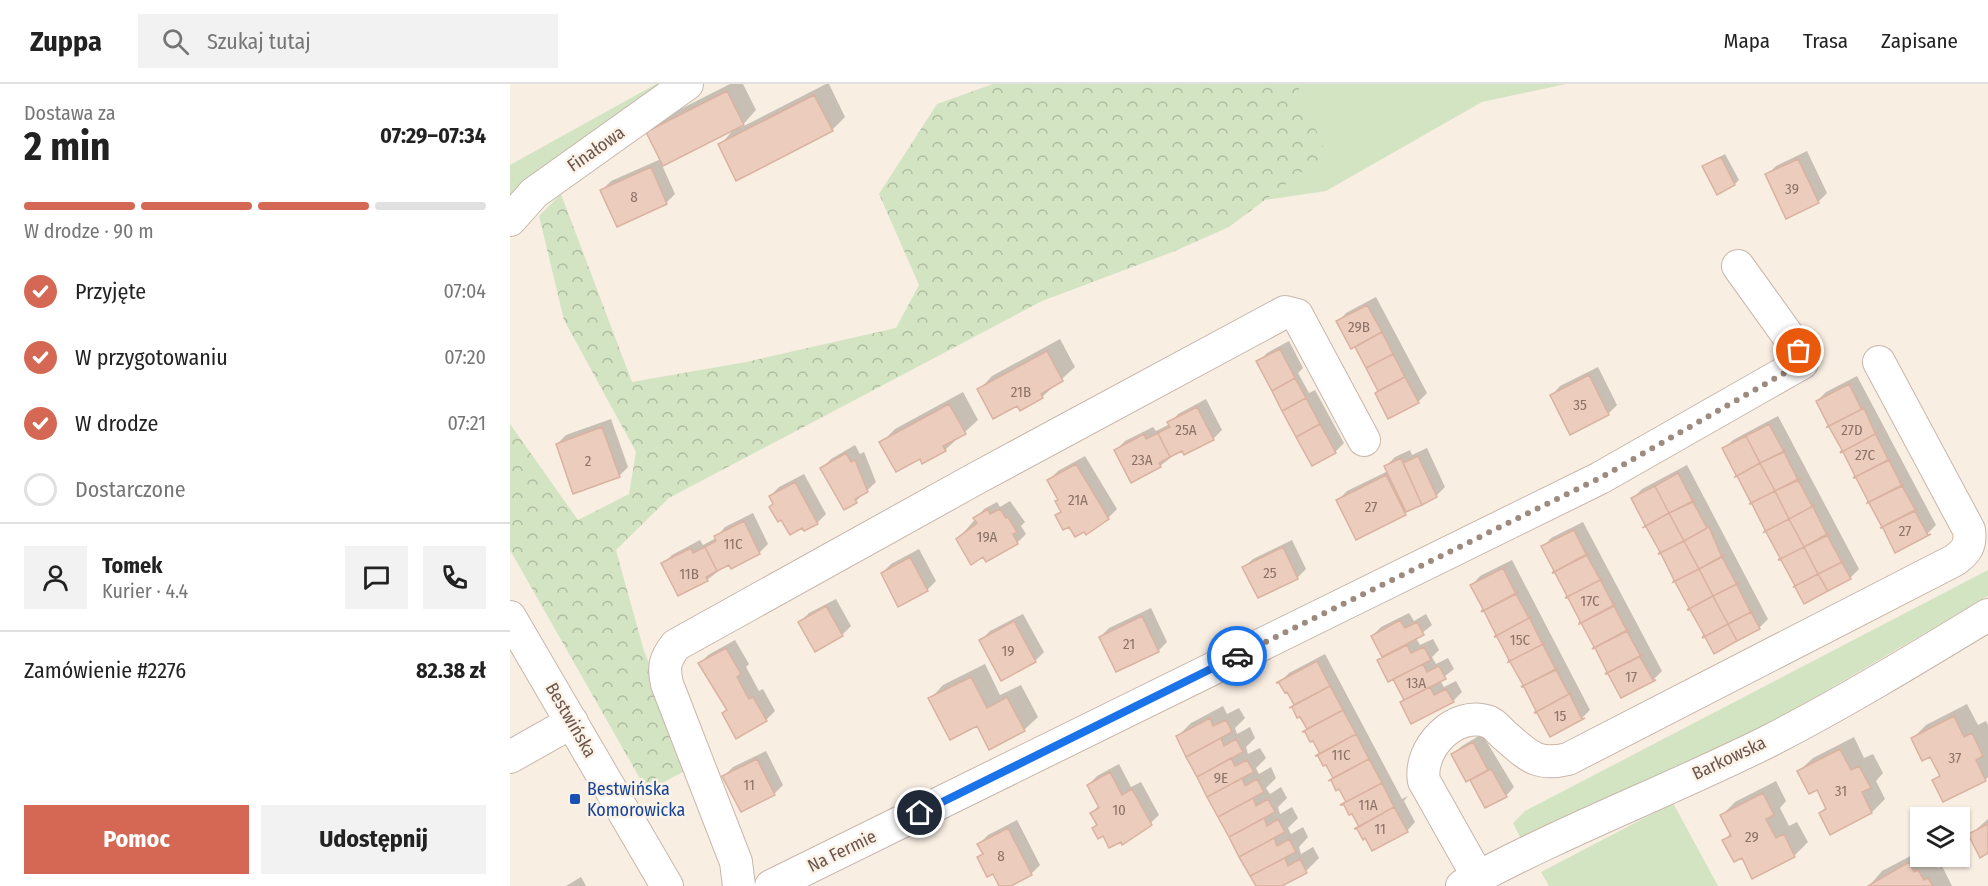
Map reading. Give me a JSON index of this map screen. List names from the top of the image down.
{
  "streets": {
    "street": [
      "Finałowa",
      "Bestwińska",
      "Barkowska",
      "Na Fermie"
    ]
  },
  "places": {
    "transit": ["Bestwińska Komorowicka"]
  },
  "house_numbers": [
    "39",
    "8",
    "29B",
    "21B",
    "35",
    "25A",
    "27D",
    "27C",
    "23A",
    "2",
    "21A",
    "27",
    "27",
    "19A",
    "11C",
    "25",
    "11B",
    "17C",
    "15C",
    "21",
    "19",
    "17",
    "13A",
    "15",
    "11C",
    "37",
    "9E",
    "11",
    "31",
    "11A",
    "10",
    "11",
    "29",
    "8"
  ],
  "page": {
    "header": "Zuppa",
    "search": "Szukaj tutaj",
    "nav": ["Mapa", "Trasa", "Zapisane"],
    "heading": ["2 min", "Dostawa za", "07:29–07:34"],
    "panel": [
      "Tomek",
      "Kurier · 4.4",
      "Zamówienie #2276",
      "82.38 zł"
    ],
    "bar": "W drodze · 90 m",
    "list": [
      ["Przyjęte", "07:04"],
      ["W przygotowaniu", "07:20"],
      ["W drodze", "07:21"],
      "Dostarczone"
    ],
    "buttons": ["Pomoc", "Udostępnij"]
  }
}
